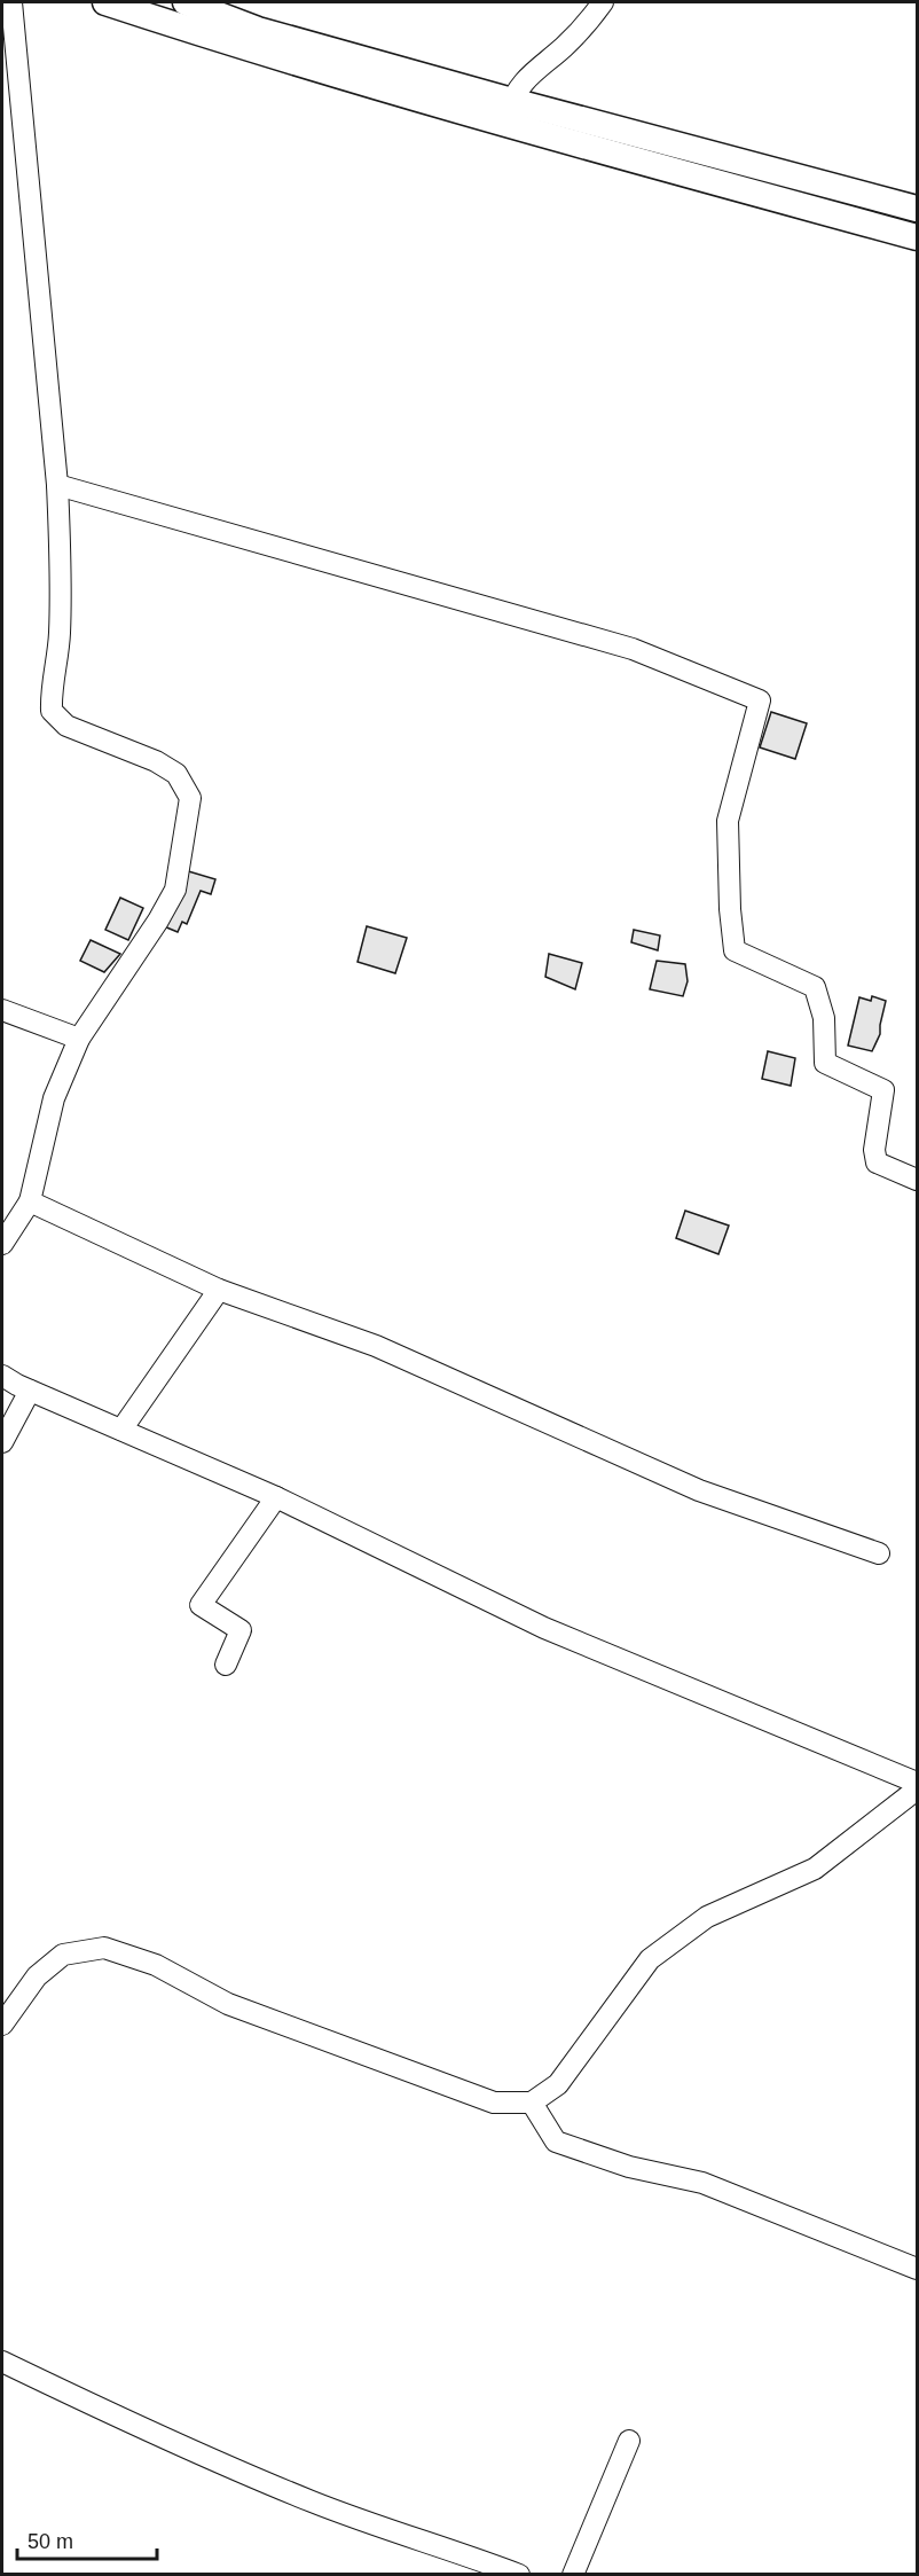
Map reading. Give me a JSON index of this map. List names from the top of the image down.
{
  "scale_bar": "50 m"
}
